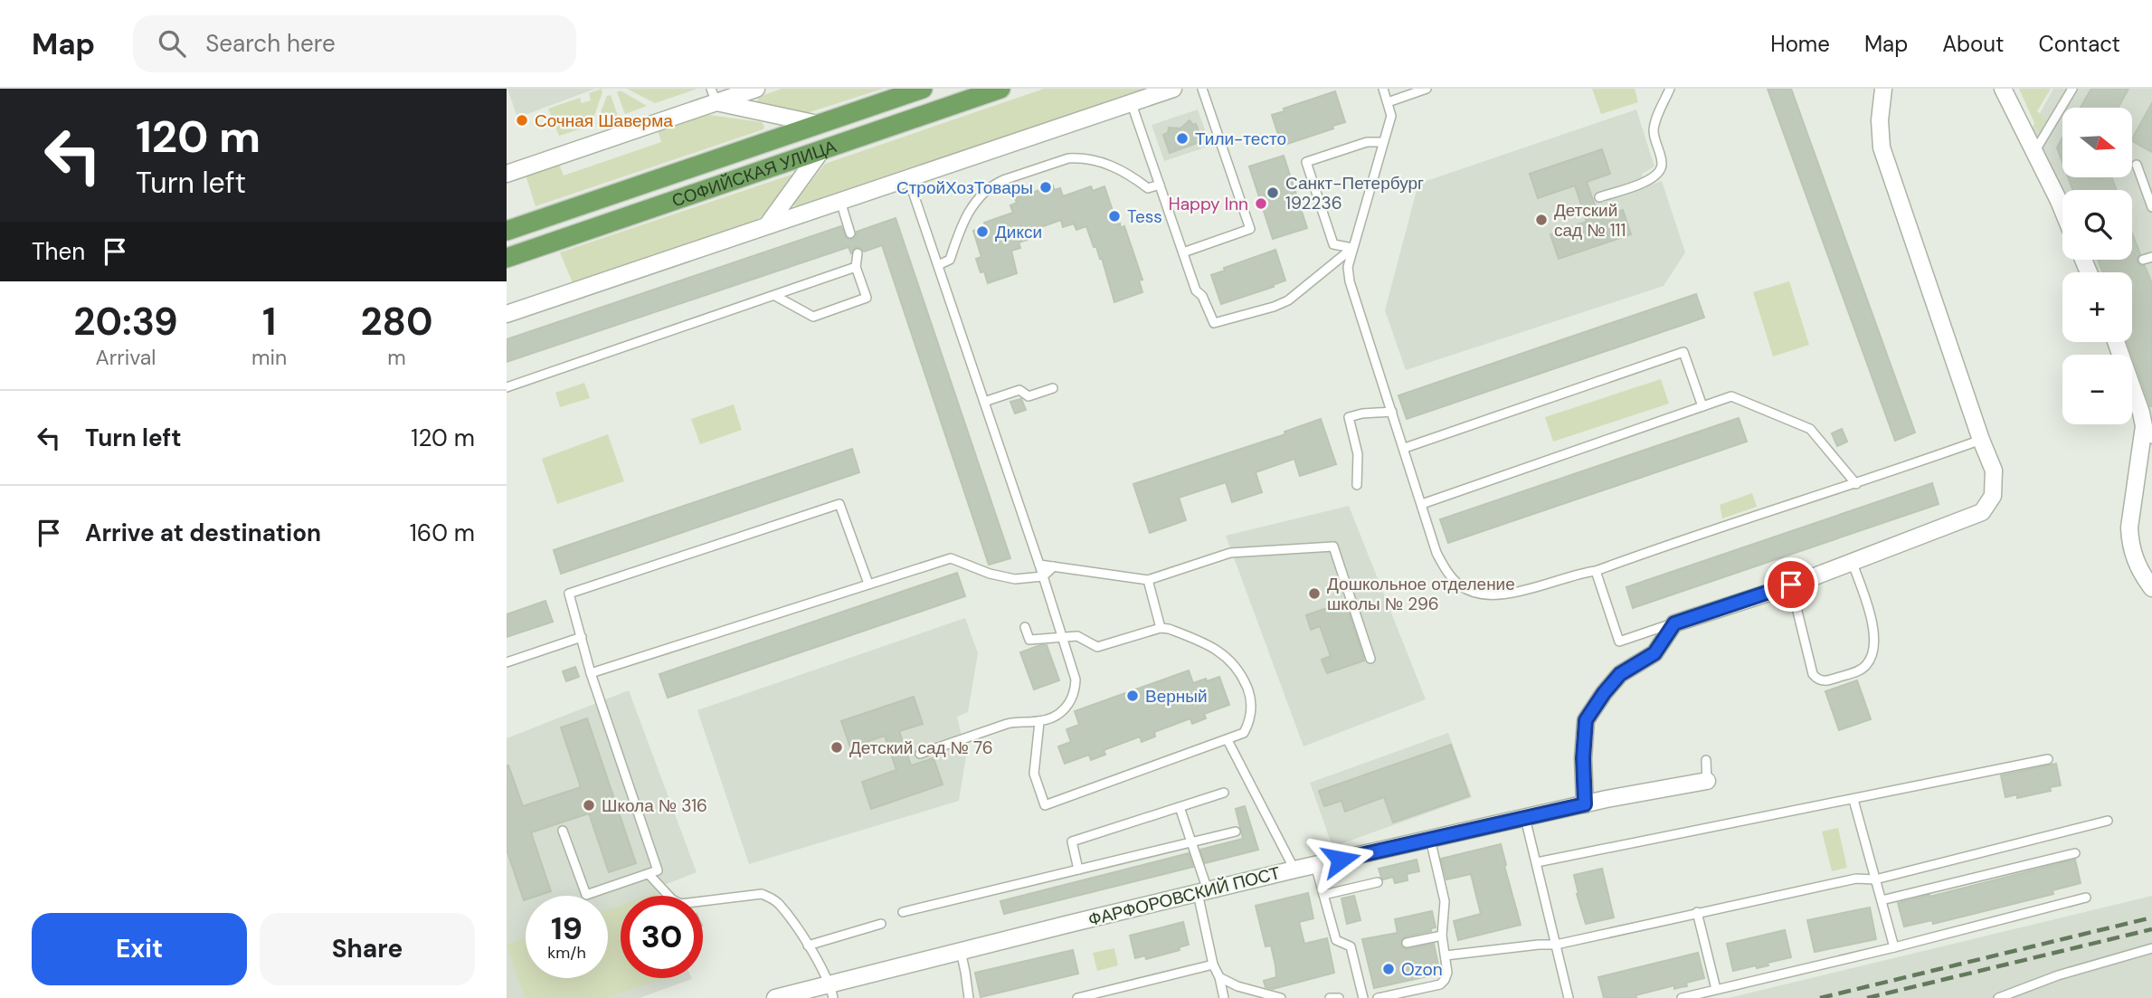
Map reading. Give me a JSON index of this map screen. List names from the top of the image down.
{
  "streets": {
    "main road": ["СОФИЙСКАЯ УЛИЦА"],
    "street": ["ФАРФОРОВСКИЙ ПОСТ"]
  },
  "places": [
    "Сочная Шаверма",
    "Тили-тесто",
    "СтройХозТовары",
    "Санкт-Петербург 192236",
    "Happy Inn",
    "Tess",
    "Детский сад № 111",
    "Дикси",
    "Дошкольное отделение школы № 296",
    "Верный",
    "Детский сад № 76",
    "Школа № 316",
    "Ozon"
  ],
  "north": "right",
  "page": {
    "header": "Map",
    "search": "Search here",
    "nav": [
      "Home",
      "Map",
      "About",
      "Contact"
    ],
    "turn": ["120 m", "Turn left"],
    "map_buttons": ["+", "−"],
    "then": "Then",
    "eta": [
      "20:39",
      "Arrival",
      "1",
      "min",
      "280",
      "m"
    ],
    "list": [
      {
        "name": "Turn left",
        "value": "120 m"
      },
      {
        "name": "Arrive at destination",
        "value": "160 m"
      }
    ],
    "speed": "19 km/h",
    "limit": "30",
    "buttons": ["Exit", "Share"]
  }
}
